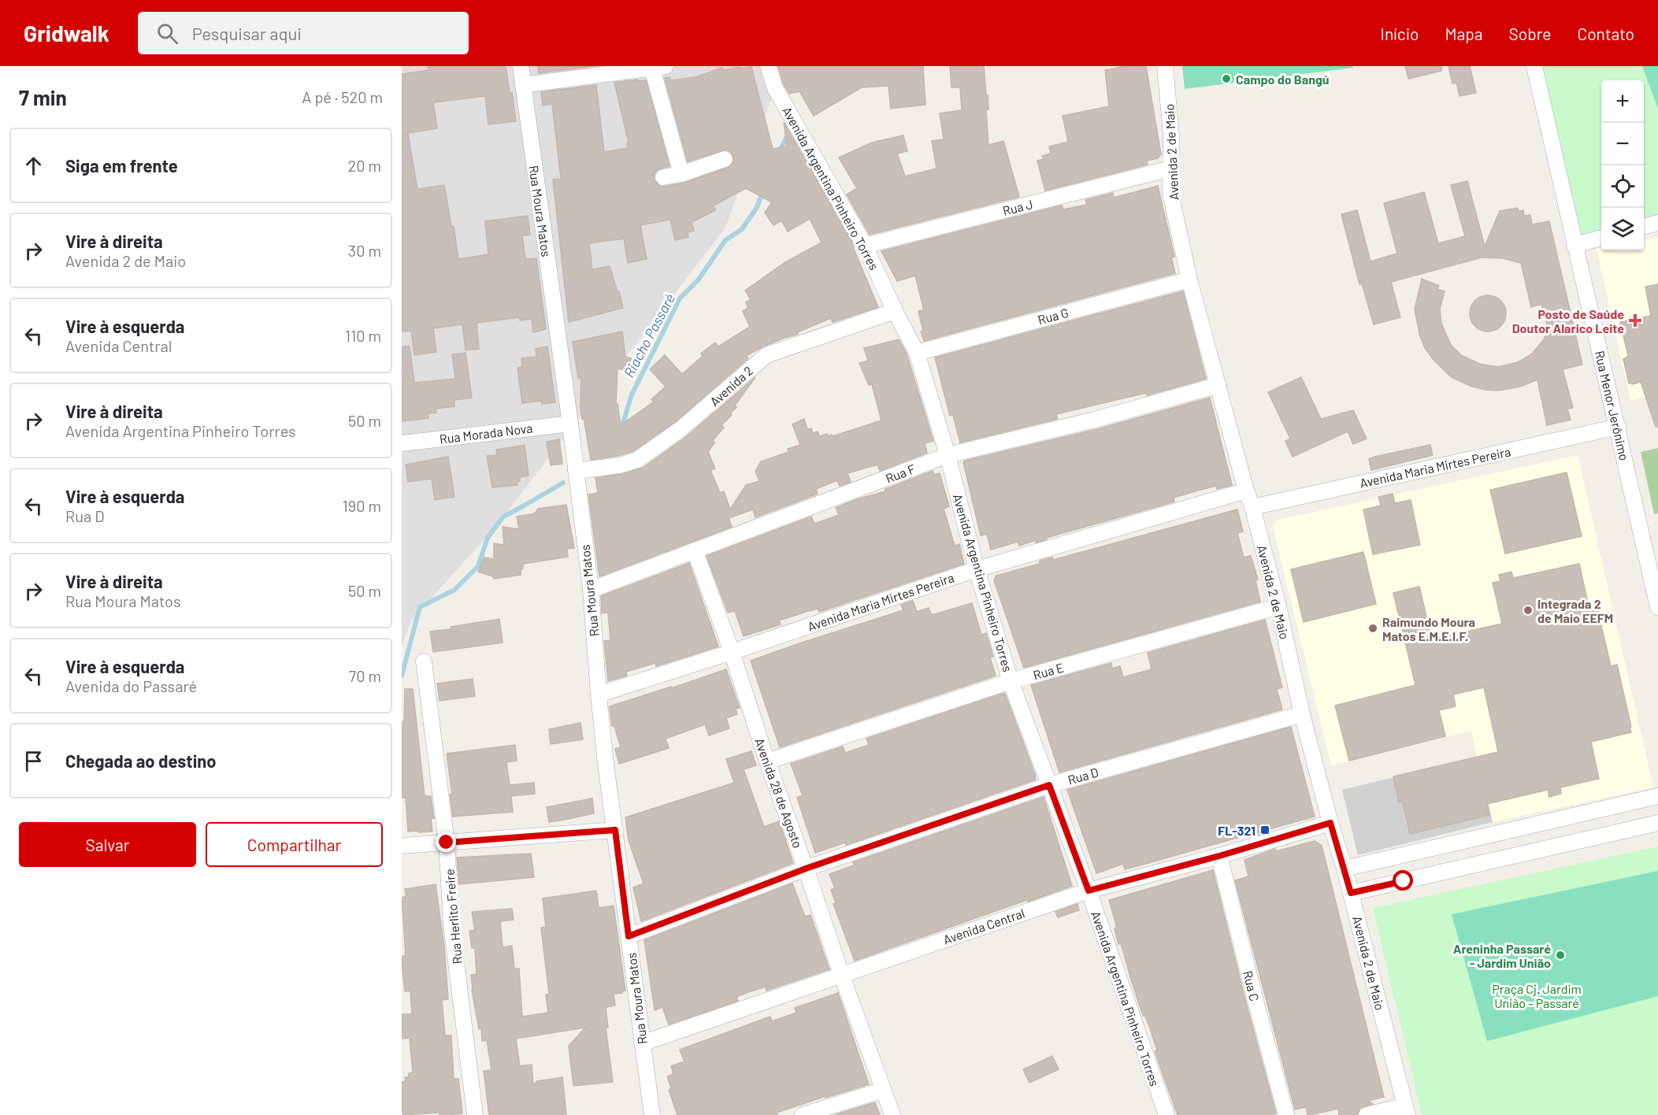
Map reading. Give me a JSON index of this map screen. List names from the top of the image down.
{
  "streets": {
    "street": [
      "Avenida 2 de Maio",
      "Avenida Argentina Pinheiro Torres",
      "Rua J",
      "Rua Moura Matos",
      "Rua G",
      "Avenida 2",
      "Rua Menor Jerônimo",
      "Rua Morada Nova",
      "Avenida Maria Mirtes Pereira",
      "Rua F",
      "Rua E",
      "Rua D",
      "Avenida 28 de Agosto",
      "Rua Herlito Freire",
      "Avenida Central",
      "Rua C"
    ]
  },
  "crossings": [
    ["Avenida 2 de Maio", "Rua J"],
    ["Avenida 2 de Maio", "Rua G"],
    ["Avenida 2 de Maio", "Avenida Maria Mirtes Pereira"],
    ["Avenida 2 de Maio", "Rua F"],
    ["Avenida 2 de Maio", "Rua E"],
    ["Avenida 2 de Maio", "Rua D"],
    ["Avenida 2 de Maio", "Avenida Central"],
    ["Avenida Argentina Pinheiro Torres", "Rua J"],
    ["Avenida Argentina Pinheiro Torres", "Rua G"],
    ["Avenida Argentina Pinheiro Torres", "Avenida 2"],
    ["Avenida Argentina Pinheiro Torres", "Avenida Maria Mirtes Pereira"],
    ["Avenida Argentina Pinheiro Torres", "Rua F"],
    ["Avenida Argentina Pinheiro Torres", "Rua E"],
    ["Avenida Argentina Pinheiro Torres", "Rua D"],
    ["Avenida Argentina Pinheiro Torres", "Avenida Central"],
    ["Rua Moura Matos", "Avenida 2"],
    ["Rua Moura Matos", "Rua Morada Nova"],
    ["Rua Moura Matos", "Avenida Maria Mirtes Pereira"],
    ["Rua Moura Matos", "Rua F"],
    ["Rua Moura Matos", "Rua D"],
    ["Rua Moura Matos", "Avenida Central"],
    ["Rua Menor Jerônimo", "Avenida Maria Mirtes Pereira"],
    ["Avenida Maria Mirtes Pereira", "Avenida 28 de Agosto"],
    ["Rua F", "Avenida 28 de Agosto"],
    ["Rua E", "Avenida 28 de Agosto"],
    ["Rua D", "Avenida 28 de Agosto"],
    ["Avenida 28 de Agosto", "Avenida Central"],
    ["Avenida Central", "Rua C"]
  ],
  "water": ["Riacho Passaré"],
  "parks": ["Praça Cj. Jardim União - Passaré"],
  "places": {
    "other": [
      "Campo do Bangú",
      "Integrada 2 de Maio EEFM",
      "Raimundo Moura Matos E.M.E.I.F.",
      "Areninha Passaré - Jardim União"
    ],
    "health": ["Posto de Saúde Doutor Alarico Leite"],
    "transit": ["FL-321"]
  },
  "page": {
    "header": "Gridwalk",
    "search": "Pesquisar aqui",
    "nav": [
      "Início",
      "Mapa",
      "Sobre",
      "Contato"
    ],
    "heading": ["7 min", "A pé · 520 m"],
    "map_buttons": ["+", "−"],
    "list": [
      ["Siga em frente", "20 m"],
      ["Vire à direita", "Avenida 2 de Maio", "30 m"],
      ["Vire à esquerda", "Avenida Central", "110 m"],
      ["Vire à direita", "Avenida Argentina Pinheiro Torres", "50 m"],
      ["Vire à esquerda", "Rua D", "190 m"],
      ["Vire à direita", "Rua Moura Matos", "50 m"],
      ["Vire à esquerda", "Avenida do Passaré", "70 m"],
      "Chegada ao destino"
    ],
    "buttons": ["Salvar", "Compartilhar"]
  }
}
